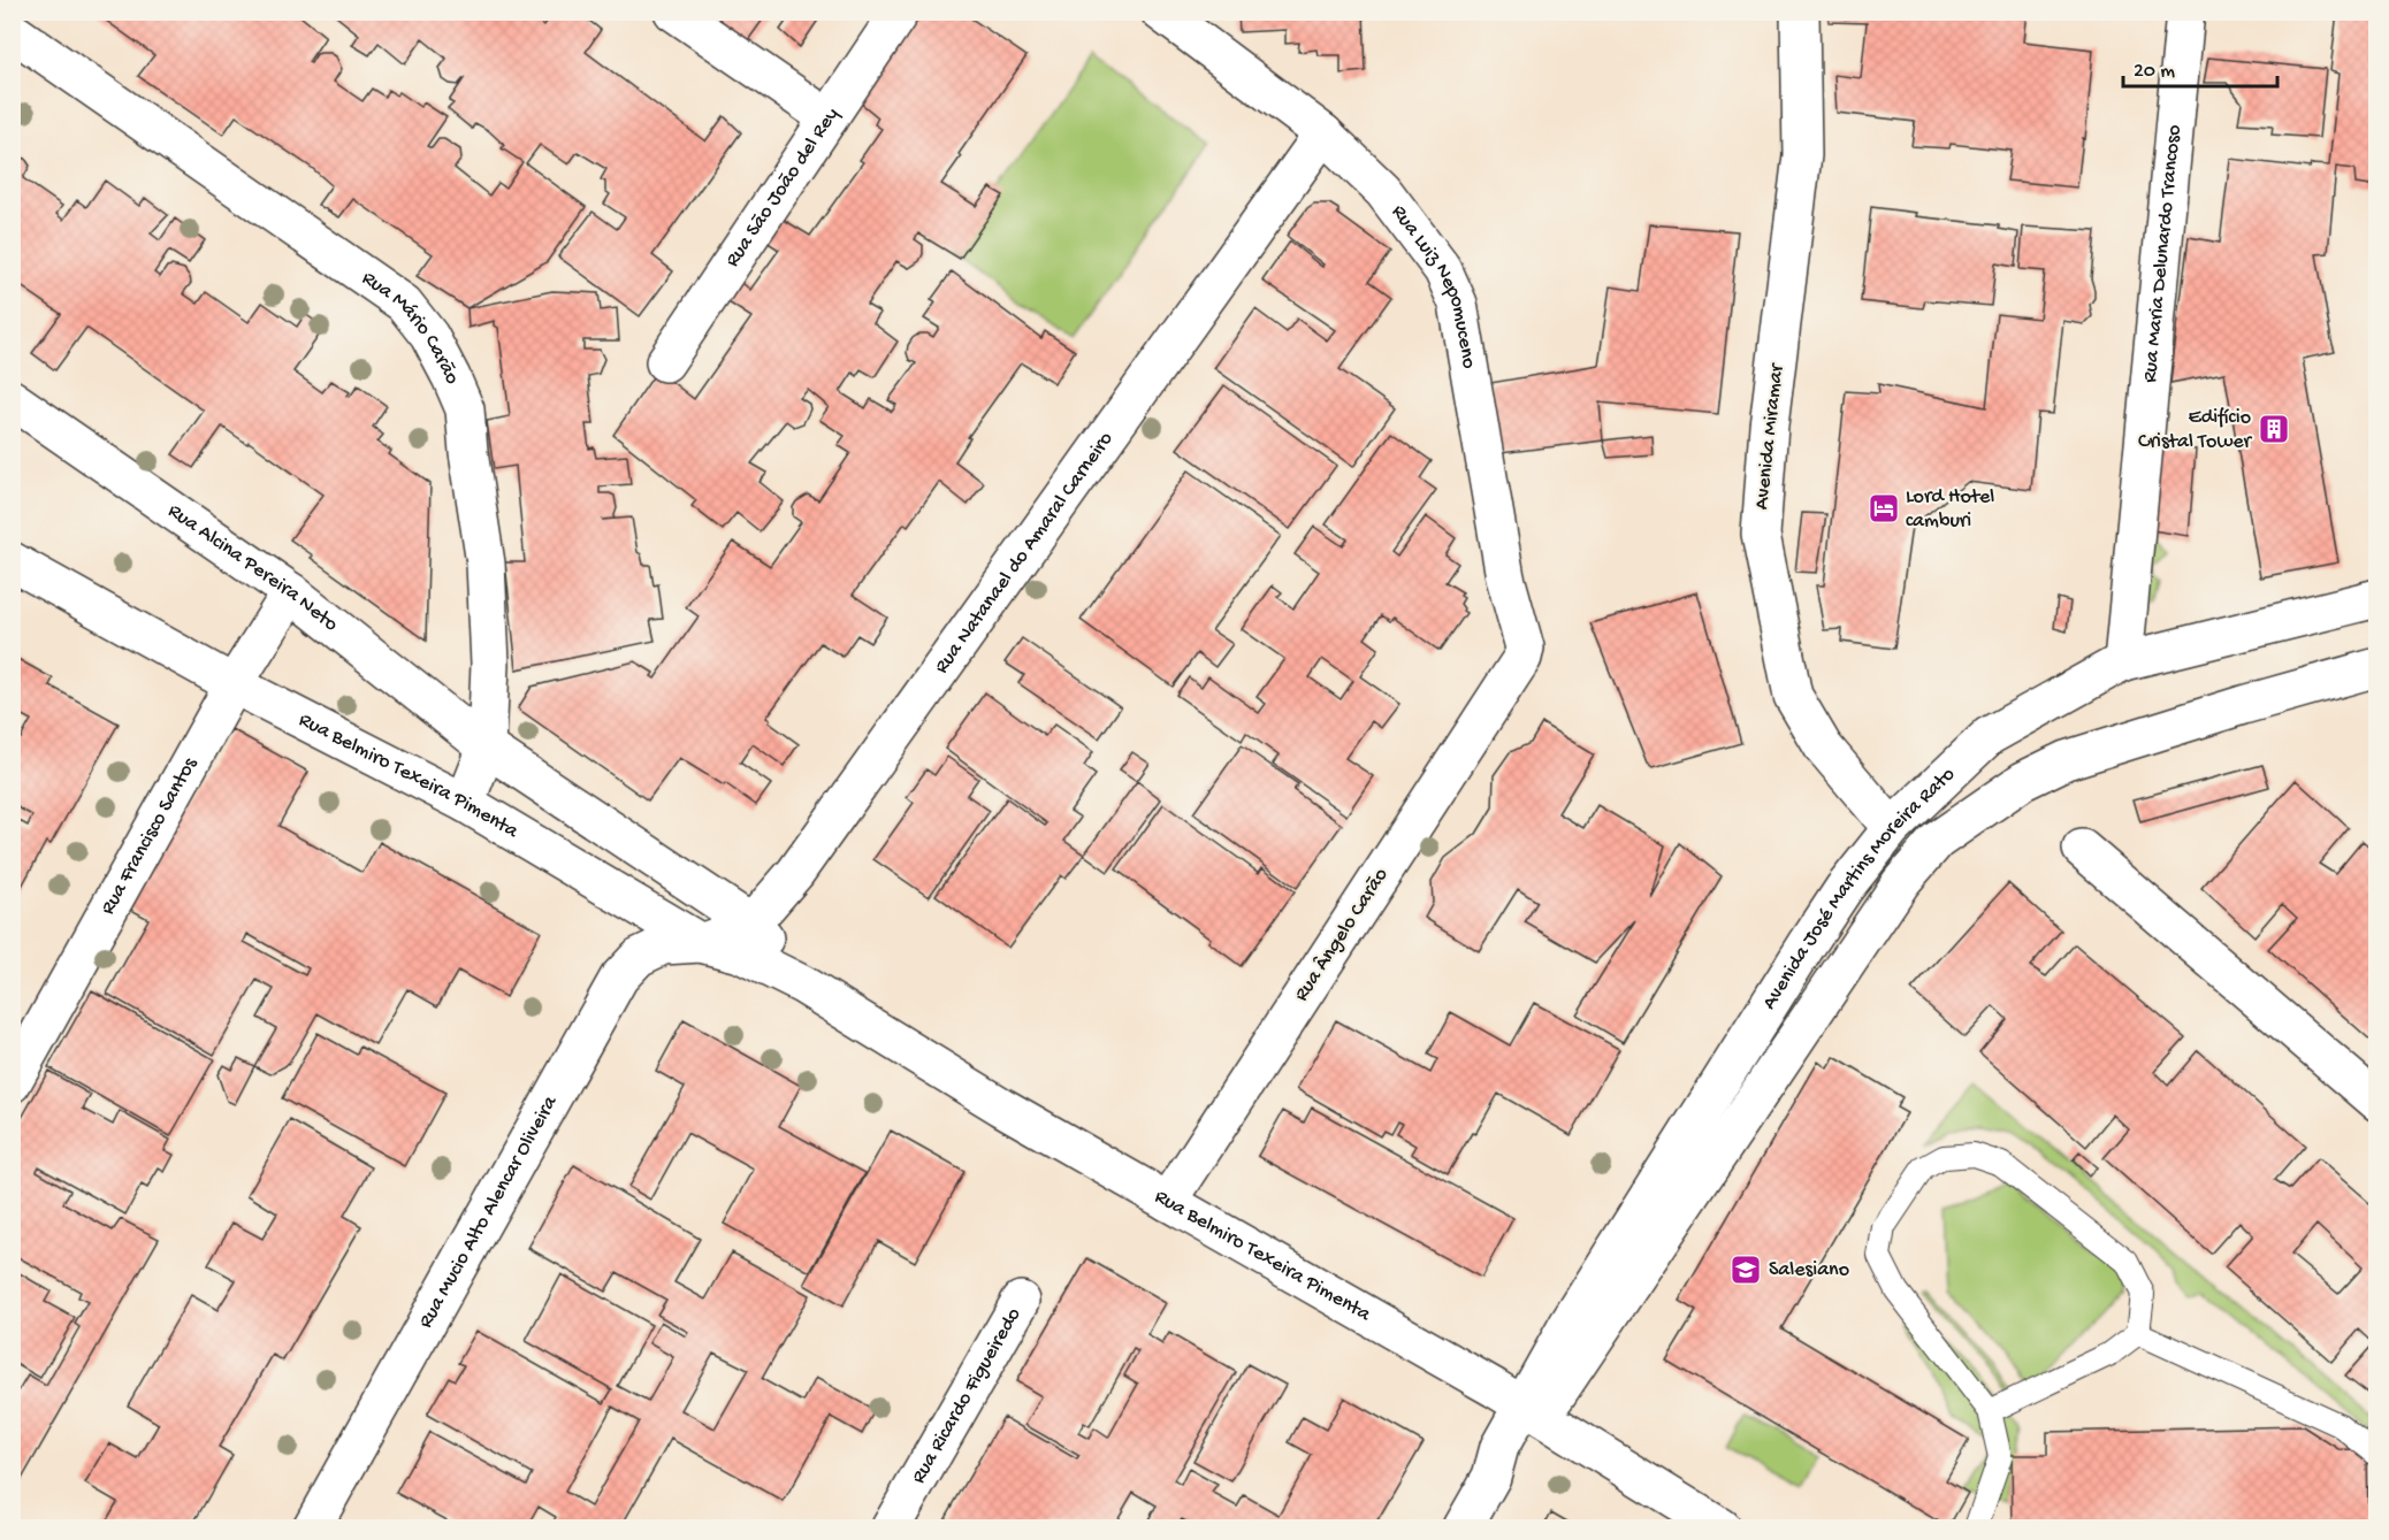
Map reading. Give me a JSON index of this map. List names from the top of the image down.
{
  "streets": {
    "street": [
      "Rua São João del Rey",
      "Rua Maria Delunardo Trancoso",
      "Rua Luiz Nepomuceno",
      "Rua Mário Carão",
      "Avenida Miramar",
      "Rua Natanael do Amaral Carneiro",
      "Rua Alcina Pereira Neto",
      "Rua Belmiro Texeira Pimenta",
      "Rua Francisco Santos",
      "Avenida José Martins Moreira Rato",
      "Rua Ângelo Carão",
      "Rua Mucio Alto Alencar Oliveira",
      "Rua Ricardo Figueiredo"
    ]
  },
  "crossings": [
    ["Rua Maria Delunardo Trancoso", "Avenida José Martins Moreira Rato"],
    ["Rua Luiz Nepomuceno", "Rua Natanael do Amaral Carneiro"],
    ["Rua Luiz Nepomuceno", "Rua Ângelo Carão"],
    ["Rua Mário Carão", "Rua Alcina Pereira Neto"],
    ["Rua Mário Carão", "Rua Belmiro Texeira Pimenta"],
    ["Avenida Miramar", "Avenida José Martins Moreira Rato"],
    ["Rua Natanael do Amaral Carneiro", "Rua Belmiro Texeira Pimenta"],
    ["Rua Natanael do Amaral Carneiro", "Rua Mucio Alto Alencar Oliveira"],
    ["Rua Alcina Pereira Neto", "Rua Belmiro Texeira Pimenta"],
    ["Rua Alcina Pereira Neto", "Rua Francisco Santos"],
    ["Rua Belmiro Texeira Pimenta", "Rua Francisco Santos"],
    ["Rua Belmiro Texeira Pimenta", "Avenida José Martins Moreira Rato"],
    ["Rua Belmiro Texeira Pimenta", "Rua Ângelo Carão"],
    ["Rua Belmiro Texeira Pimenta", "Rua Mucio Alto Alencar Oliveira"]
  ],
  "places": {
    "building": ["Edifício Cristal Tower"],
    "hotel": ["Lord Hotel camburi"],
    "school or university": ["Salesiano"]
  },
  "scale_bar": "20 m"
}
